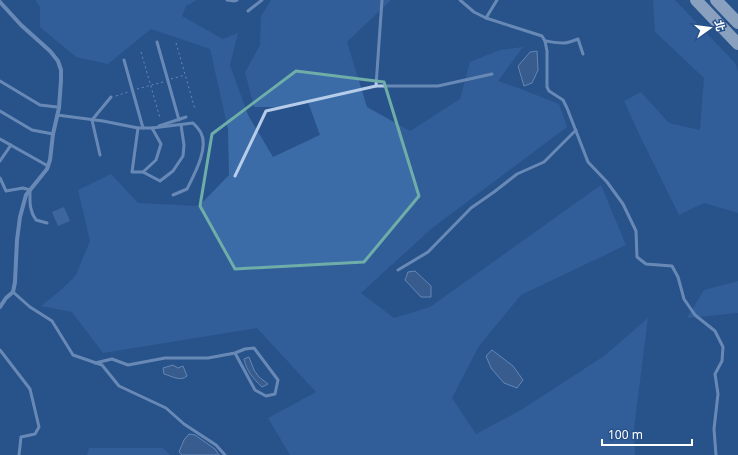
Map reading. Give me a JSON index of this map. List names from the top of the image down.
{
  "scale_bar": "100 m",
  "north": "right"
}
